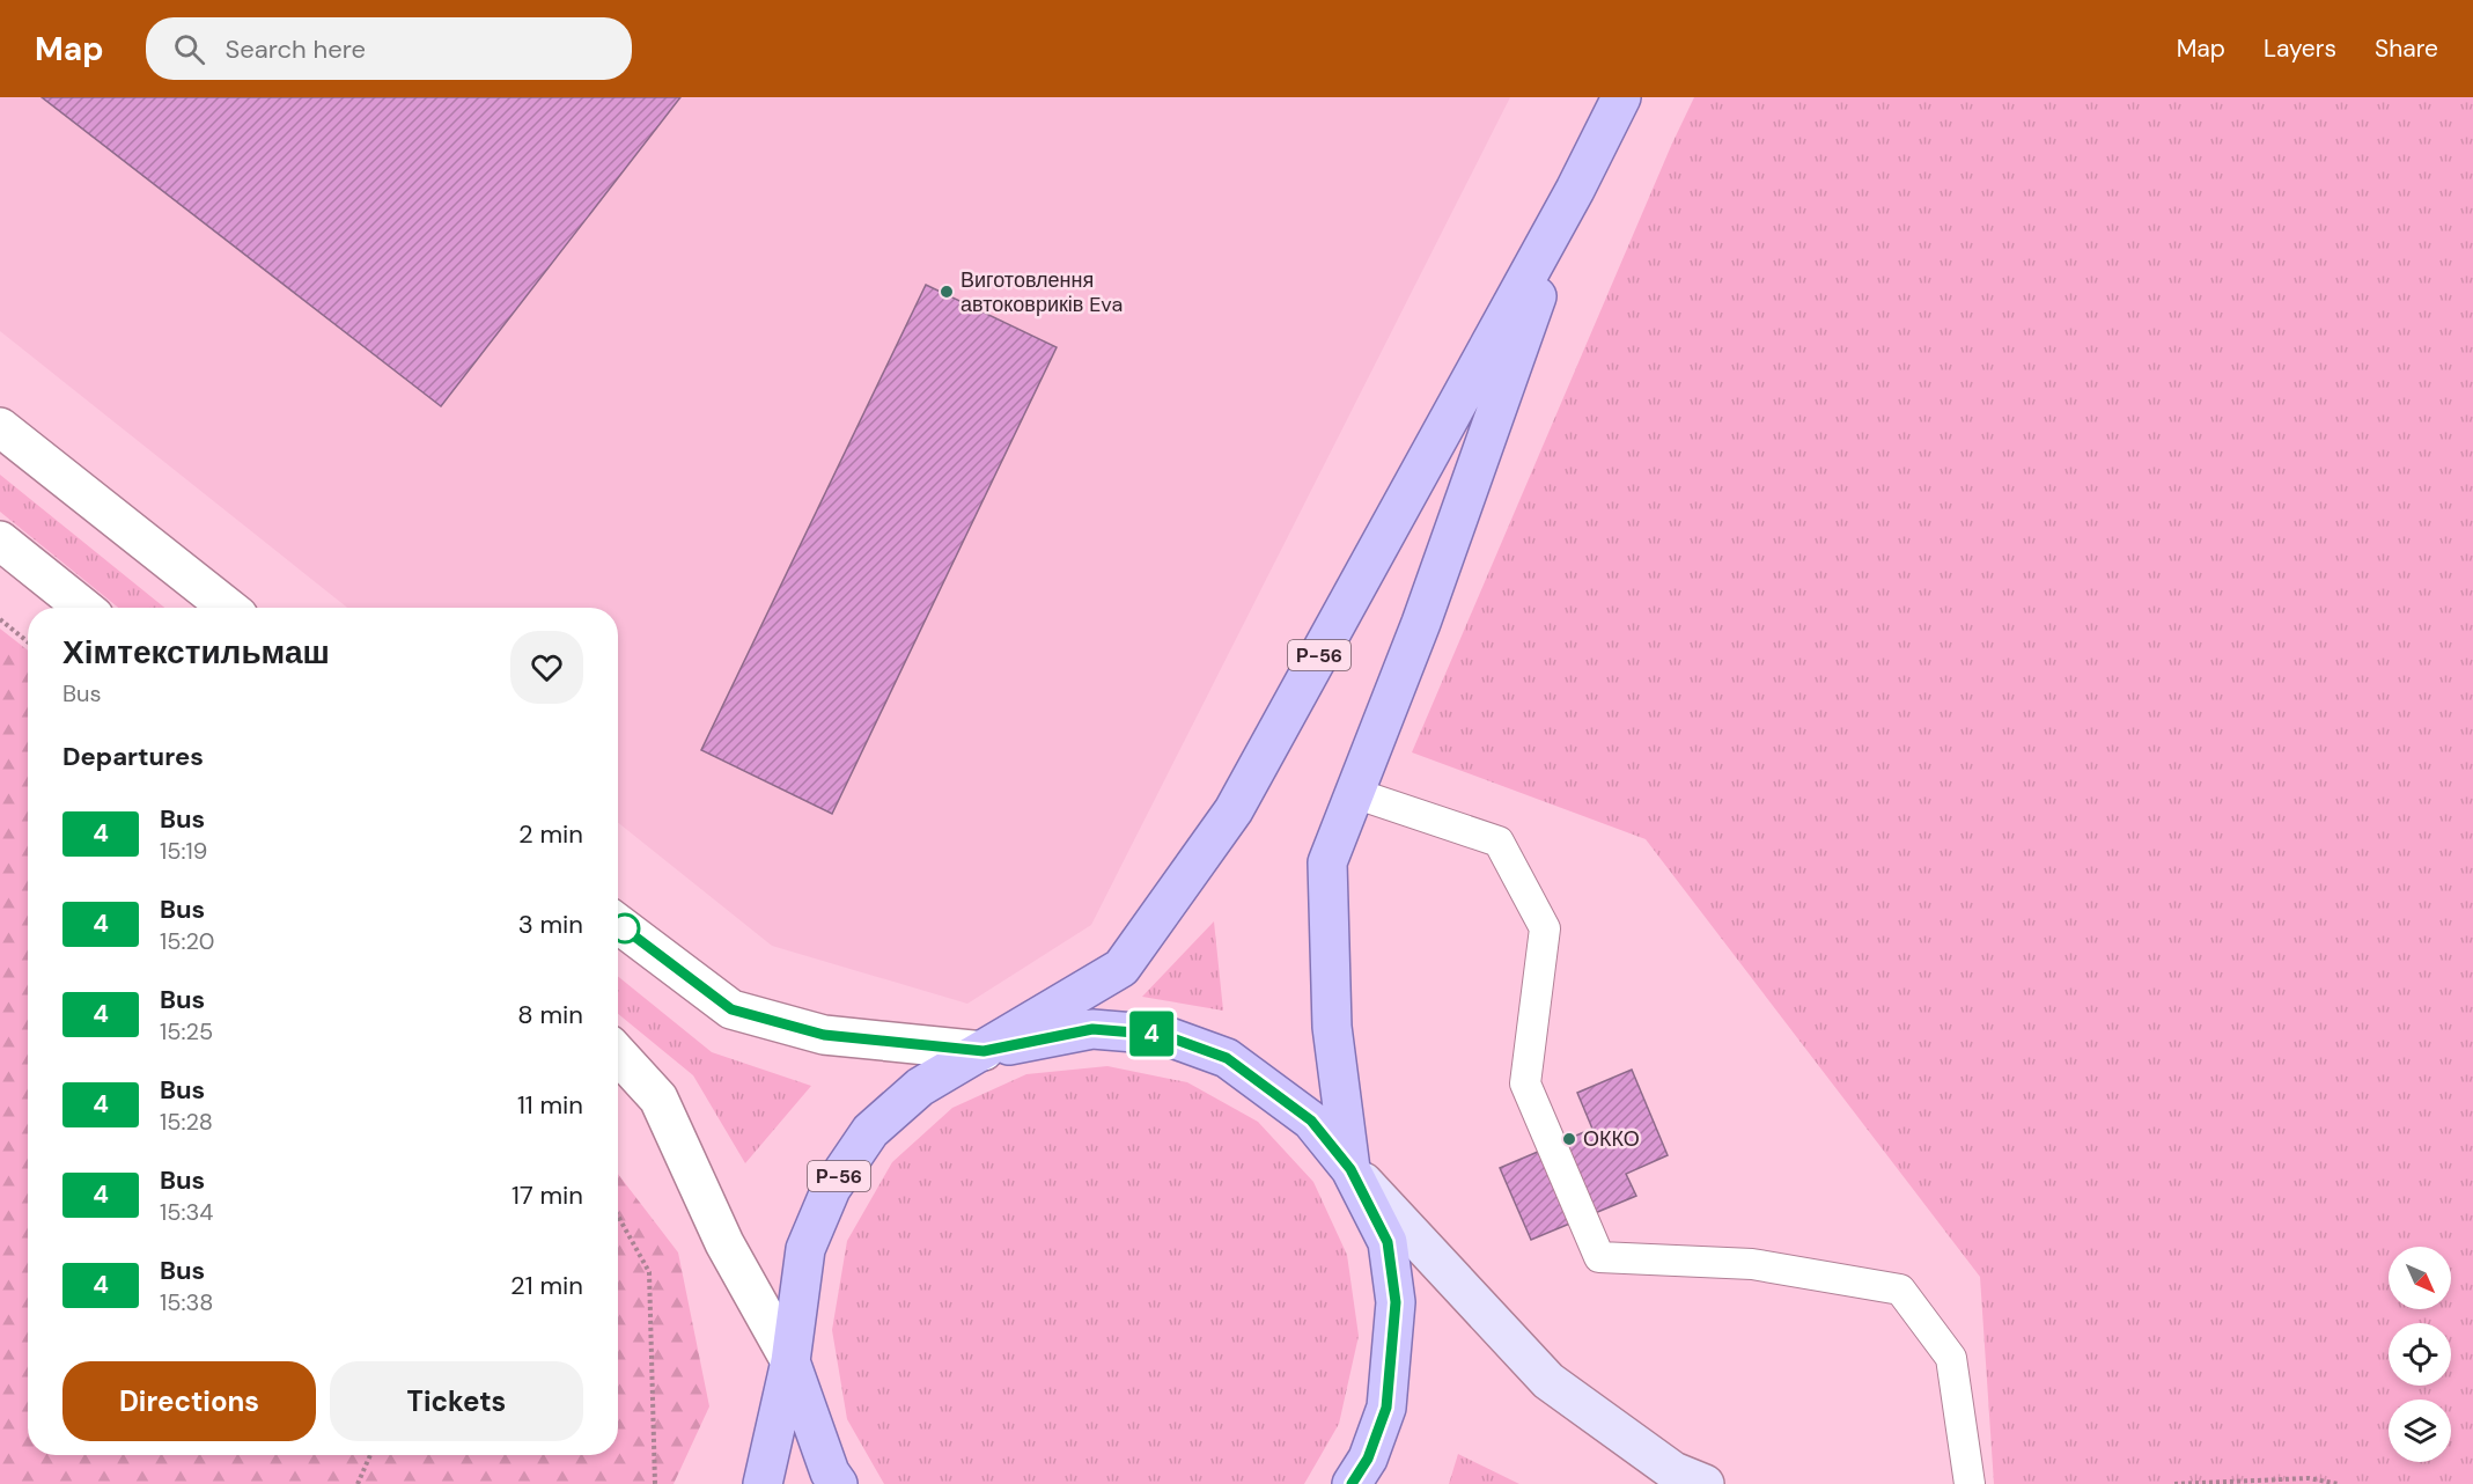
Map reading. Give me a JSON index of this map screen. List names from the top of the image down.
{
  "streets": {
    "main road": ["Р-56"]
  },
  "places": ["Виготовлення автоковриків Eva", "ОККО"],
  "lines": ["bus line 4"],
  "north": "bottom right",
  "page": {
    "header": "Map",
    "search": "Search here",
    "nav": ["Map", "Layers", "Share"],
    "on_map": "4",
    "heading": [
      ["Хімтекстильмаш", "Bus"],
      "Departures"
    ],
    "list": [
      {
        "mark": "4",
        "name": "Bus",
        "note": "15:19",
        "value": "2 min"
      },
      {
        "mark": "4",
        "name": "Bus",
        "note": "15:20",
        "value": "3 min"
      },
      {
        "mark": "4",
        "name": "Bus",
        "note": "15:25",
        "value": "8 min"
      },
      {
        "mark": "4",
        "name": "Bus",
        "note": "15:28",
        "value": "11 min"
      },
      {
        "mark": "4",
        "name": "Bus",
        "note": "15:34",
        "value": "17 min"
      },
      {
        "mark": "4",
        "name": "Bus",
        "note": "15:38",
        "value": "21 min"
      }
    ],
    "buttons": ["Directions", "Tickets"]
  }
}
